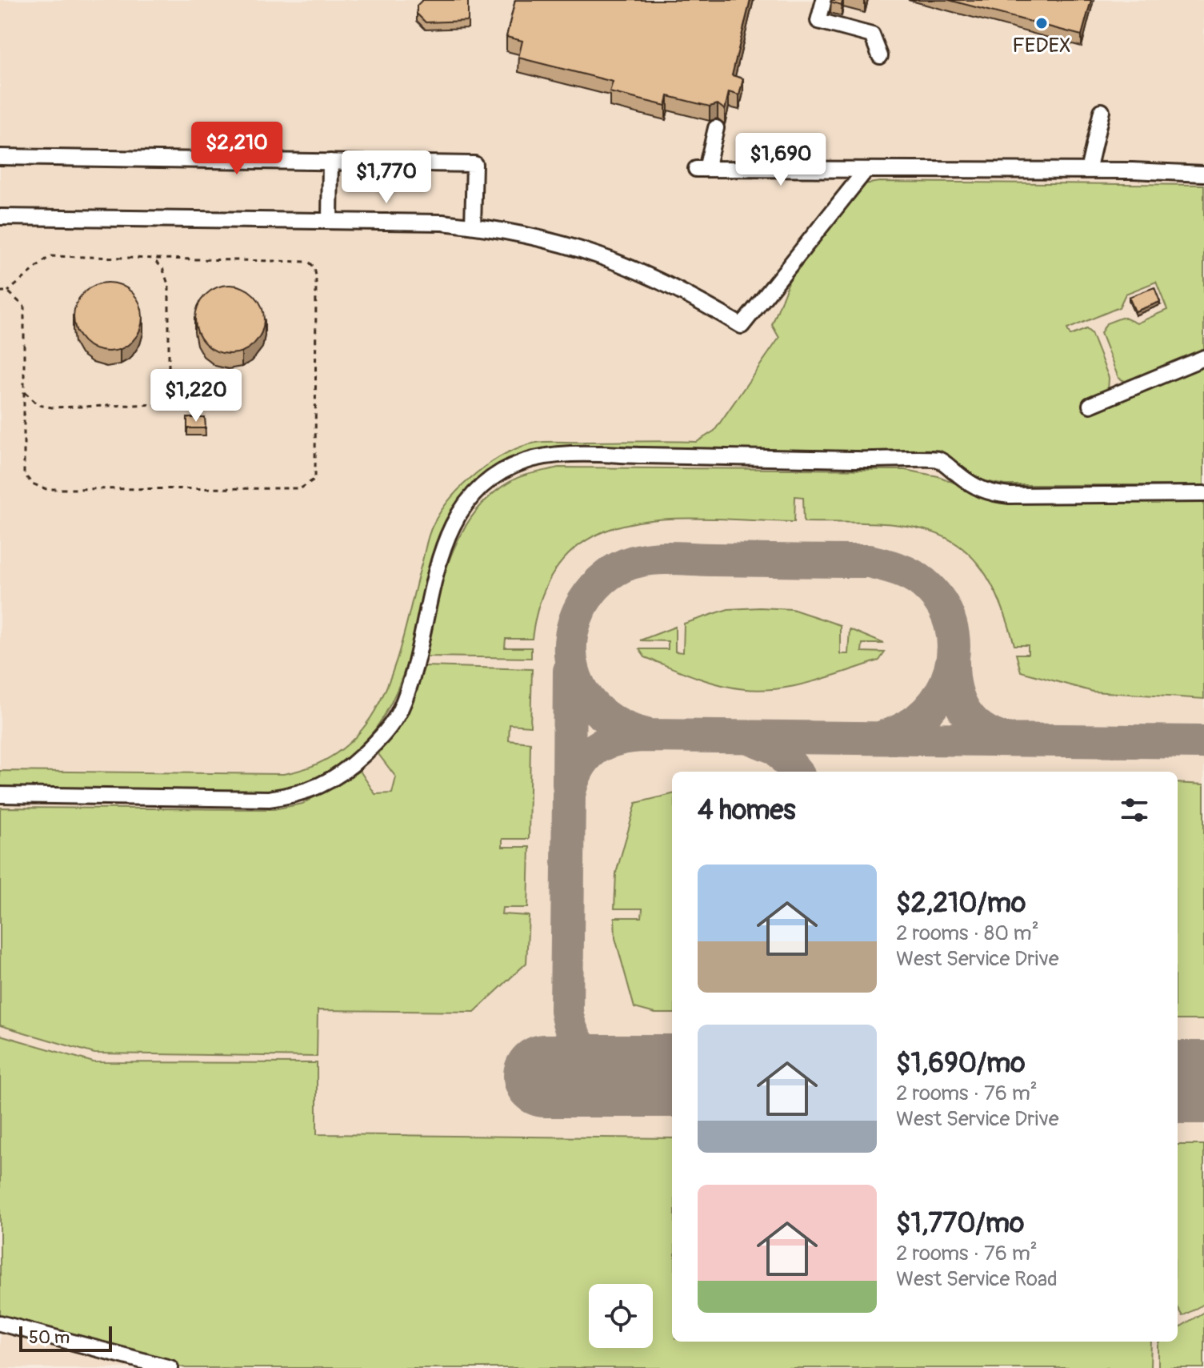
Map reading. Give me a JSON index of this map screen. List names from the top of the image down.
{
  "places": ["FEDEX"],
  "scale_bar": "50 m",
  "page": {
    "price": [
      "$2,210",
      "$1,690",
      "$1,770",
      "$1,220"
    ],
    "heading": "4 homes",
    "list": [
      {
        "name": "$2,210/mo",
        "note": "2 rooms · 80 m² · West Service Drive"
      },
      {
        "name": "$1,690/mo",
        "note": "2 rooms · 76 m² · West Service Drive"
      },
      {
        "name": "$1,770/mo",
        "note": "2 rooms · 76 m² · West Service Road"
      }
    ],
    "scale": "50 m"
  }
}
